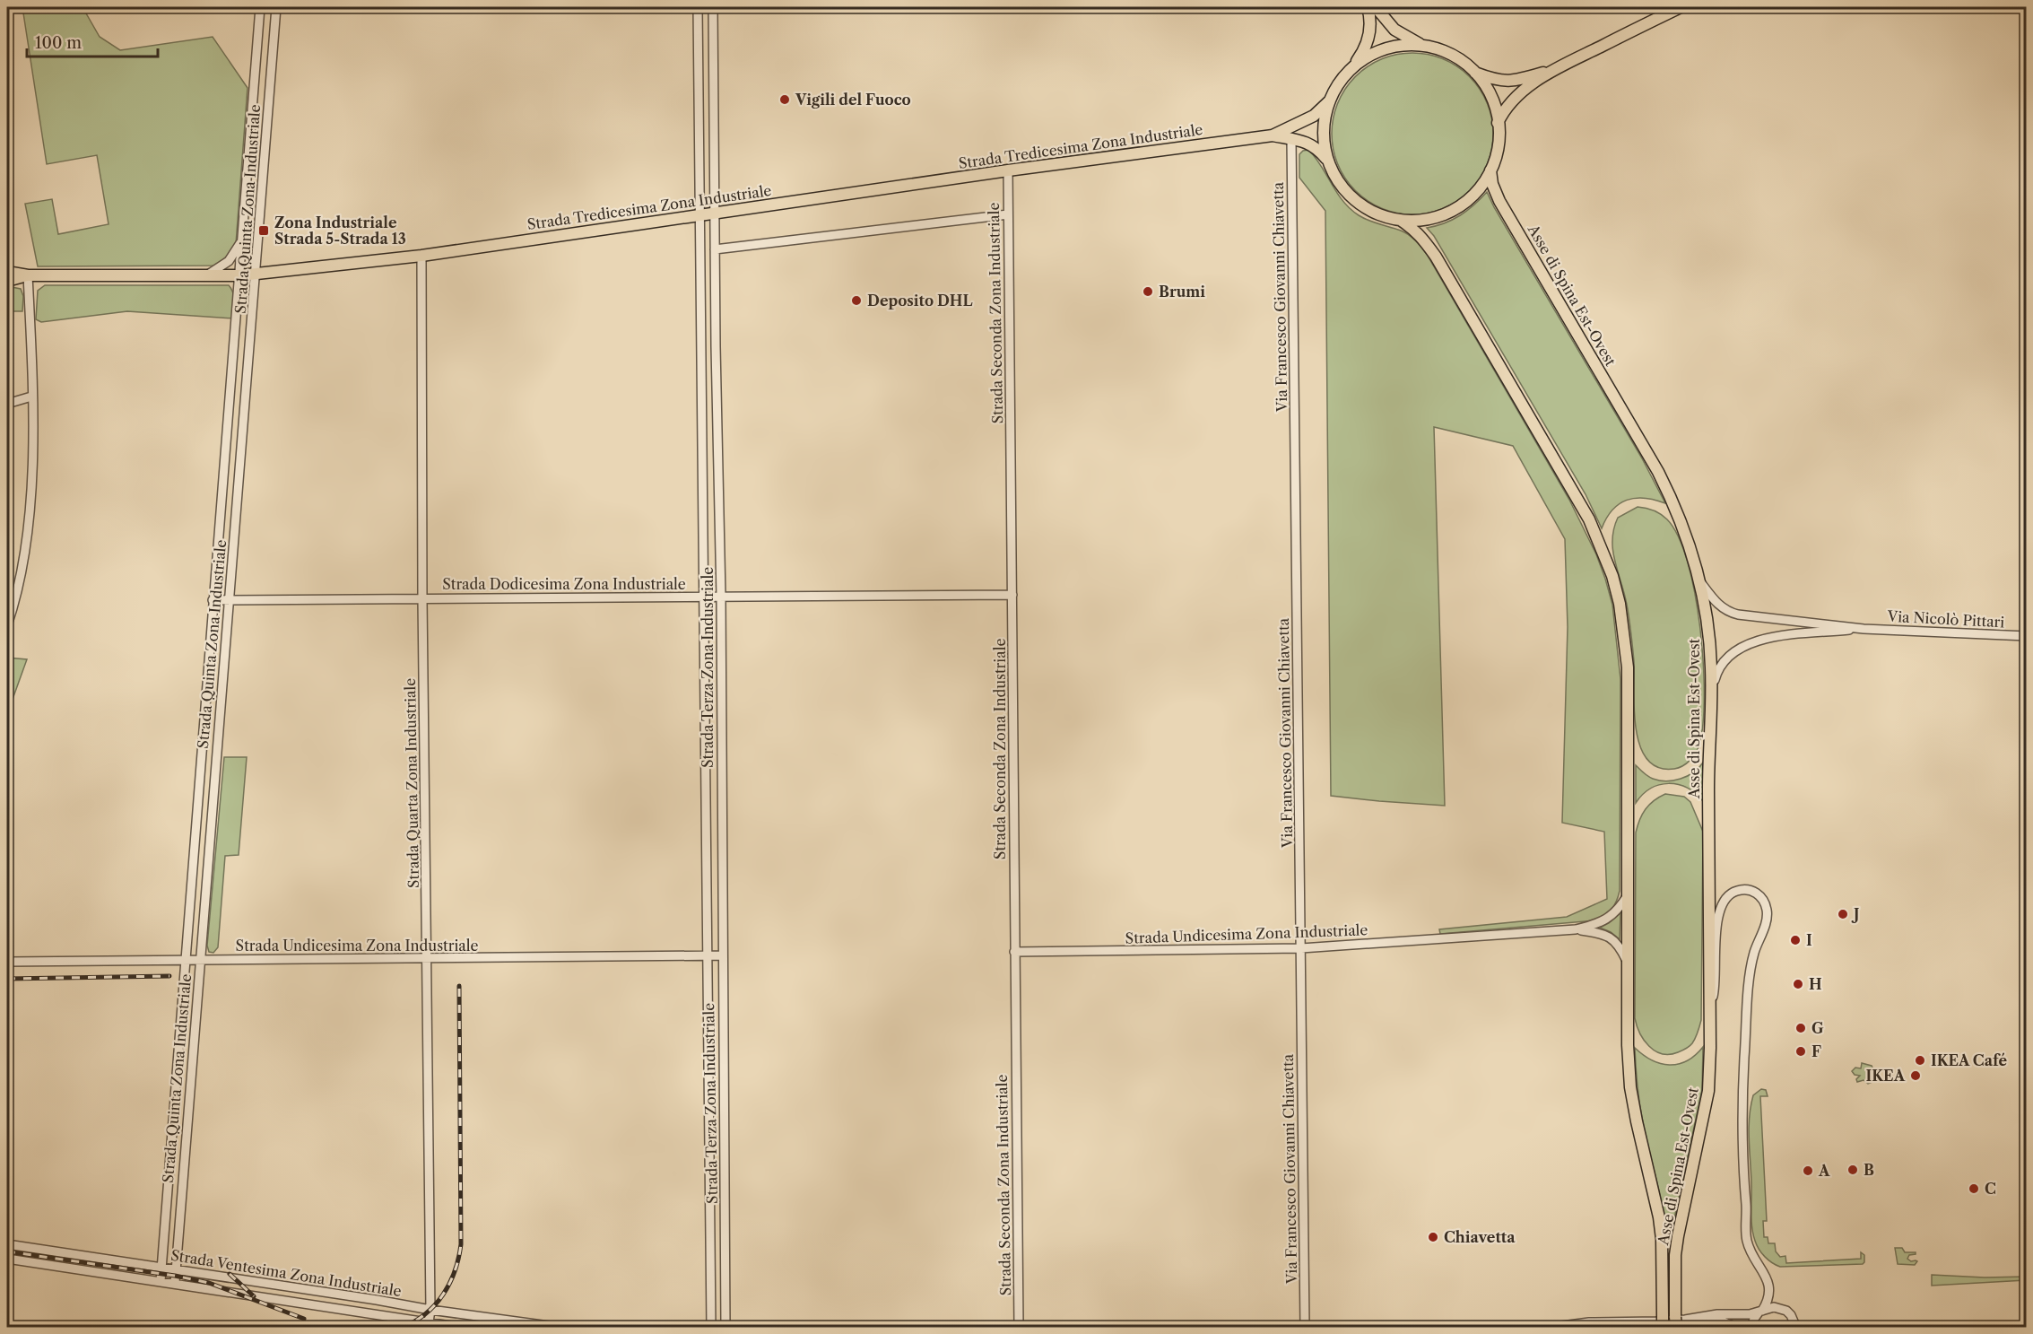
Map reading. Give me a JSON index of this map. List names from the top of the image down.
{
  "streets": {
    "main road": ["Strada Tredicesima Zona Industriale", "Asse di Spina Est-Ovest"],
    "street": [
      "Strada Quinta Zona Industriale",
      "Via Francesco Giovanni Chiavetta",
      "Strada Seconda Zona Industriale",
      "Strada Dodicesima Zona Industriale",
      "Via Nicolò Pittari",
      "Strada Terza Zona Industriale",
      "Strada Quarta Zona Industriale",
      "Strada Undicesima Zona Industriale",
      "Strada Ventesima Zona Industriale"
    ]
  },
  "crossings": [
    ["Strada Tredicesima Zona Industriale", "Strada Quinta Zona Industriale"],
    ["Strada Tredicesima Zona Industriale", "Strada Seconda Zona Industriale"],
    ["Strada Tredicesima Zona Industriale", "Strada Terza Zona Industriale"],
    ["Strada Tredicesima Zona Industriale", "Strada Quarta Zona Industriale"],
    ["Strada Quinta Zona Industriale", "Strada Dodicesima Zona Industriale"],
    ["Strada Quinta Zona Industriale", "Strada Undicesima Zona Industriale"],
    ["Strada Quinta Zona Industriale", "Strada Ventesima Zona Industriale"],
    ["Via Francesco Giovanni Chiavetta", "Strada Undicesima Zona Industriale"],
    ["Strada Seconda Zona Industriale", "Strada Dodicesima Zona Industriale"],
    ["Strada Seconda Zona Industriale", "Strada Undicesima Zona Industriale"],
    ["Strada Dodicesima Zona Industriale", "Strada Terza Zona Industriale"],
    ["Strada Dodicesima Zona Industriale", "Strada Quarta Zona Industriale"],
    ["Strada Terza Zona Industriale", "Strada Undicesima Zona Industriale"],
    ["Strada Quarta Zona Industriale", "Strada Undicesima Zona Industriale"],
    ["Strada Quarta Zona Industriale", "Strada Ventesima Zona Industriale"]
  ],
  "places": {
    "other": [
      "Vigili del Fuoco",
      "Brumi",
      "Deposito DHL",
      "J",
      "I",
      "H",
      "G",
      "F",
      "IKEA Café",
      "IKEA",
      "B",
      "A",
      "C",
      "Chiavetta"
    ],
    "transit": ["Zona Industriale Strada 5-Strada 13"]
  },
  "scale_bar": "100 m"
}
